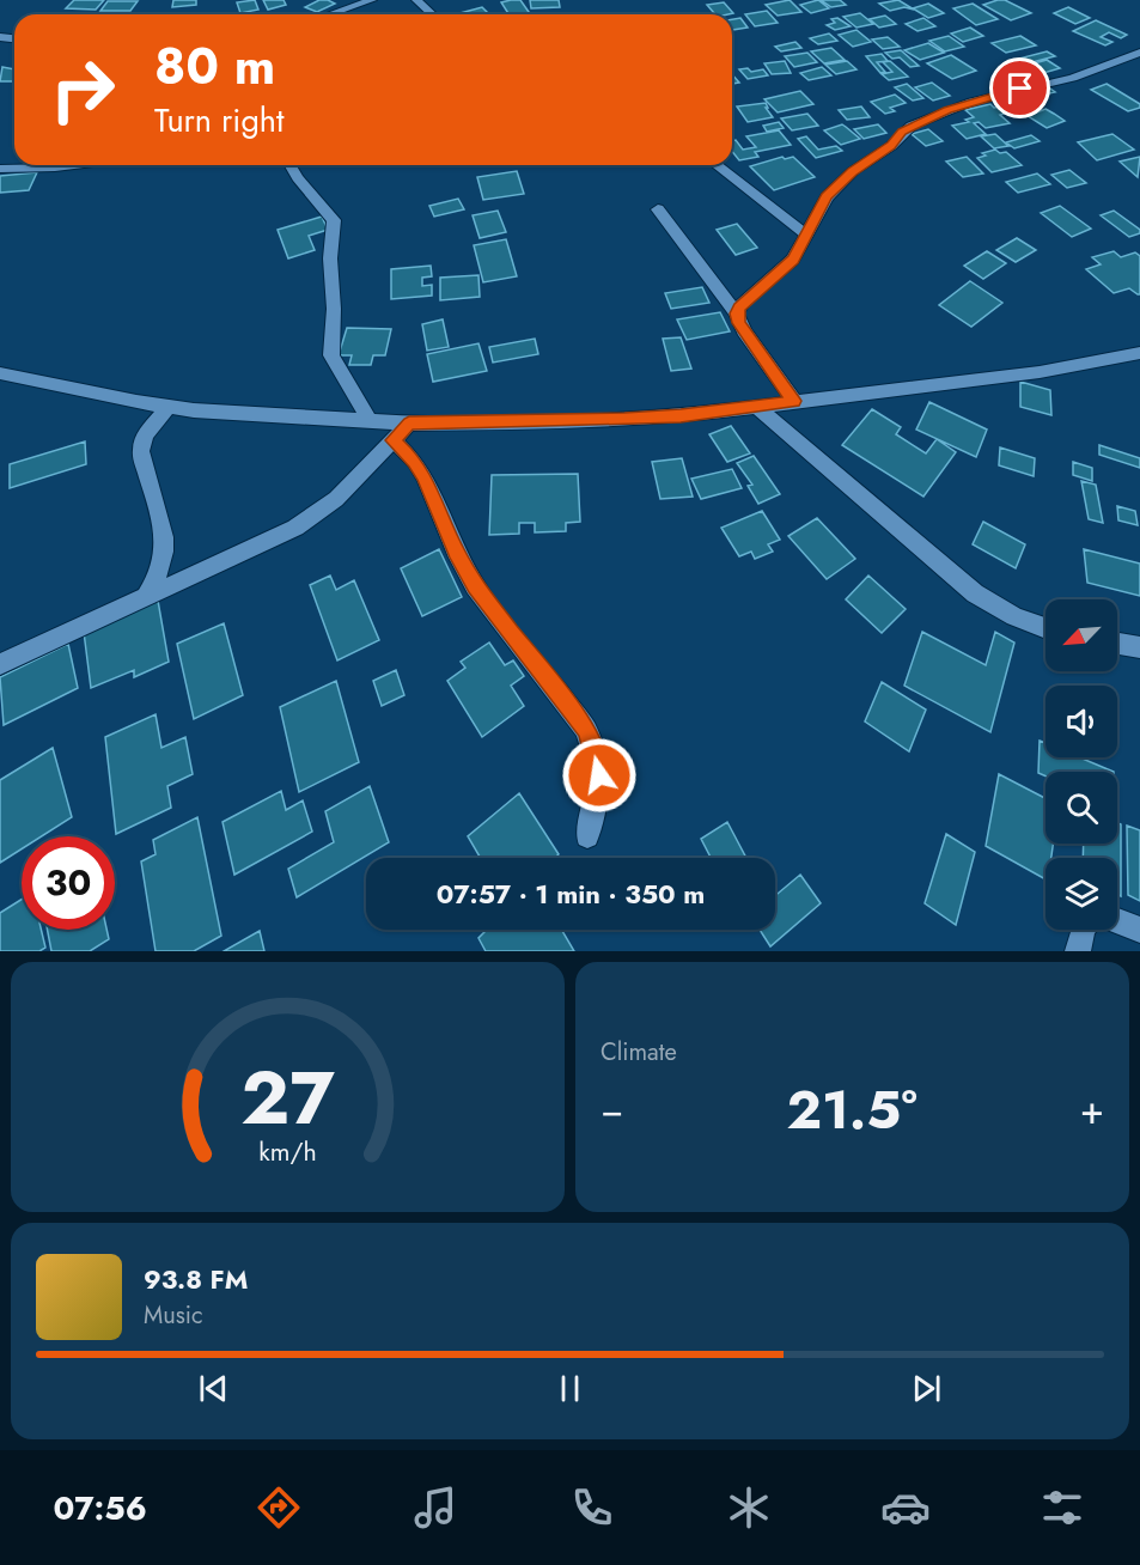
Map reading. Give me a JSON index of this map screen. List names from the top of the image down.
{
  "north": "bottom left",
  "page": {
    "turn": ["80 m", "Turn right"],
    "limit": "30",
    "trip": "07:57 · 1 min · 350 m",
    "tile": "Climate",
    "heat": ["−", "21.5°", "+"],
    "song": ["93.8 FM", "Music"],
    "tabs": "07:56",
    "gauge": ["27", "km/h"]
  }
}
